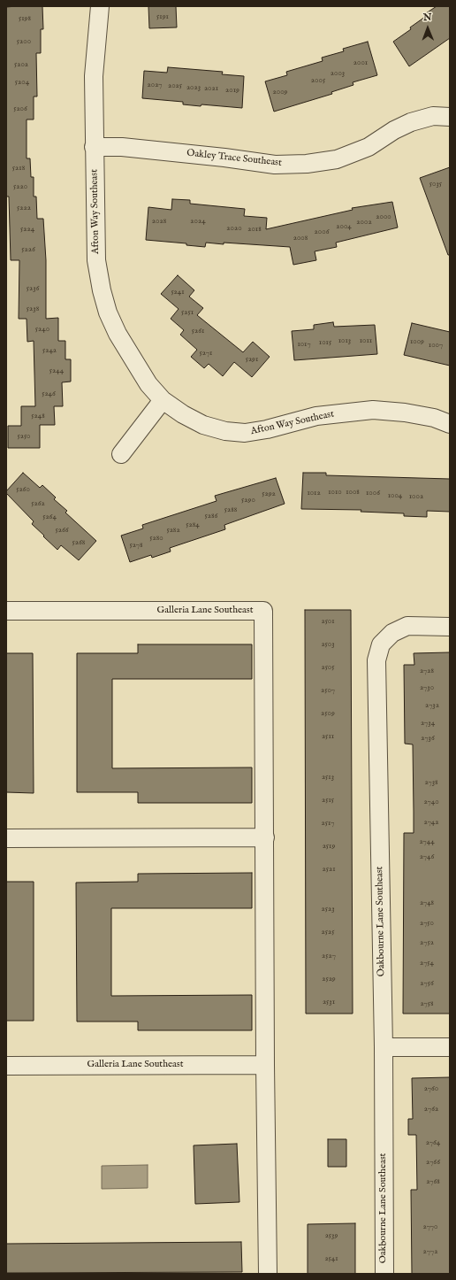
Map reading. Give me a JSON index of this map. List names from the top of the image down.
{
  "streets": {
    "street": [
      "Oakley Trace Southeast",
      "Afton Way Southeast",
      "Galleria Lane Southeast",
      "Oakbourne Lane Southeast"
    ]
  },
  "crossings": [
    ["Oakley Trace Southeast", "Afton Way Southeast"]
  ],
  "house_numbers": [
    "5191",
    "5198",
    "5200",
    "2001",
    "5202",
    "2003",
    "2005",
    "5204",
    "2027",
    "2025",
    "2023",
    "2021",
    "2019",
    "2009",
    "5206",
    "5218",
    "5035",
    "5220",
    "5222",
    "2000",
    "2028",
    "2024",
    "2002",
    "2004",
    "2020",
    "5224",
    "2018",
    "2006",
    "2008",
    "5226",
    "5236",
    "5241",
    "5238",
    "5251",
    "5240",
    "5261",
    "1013",
    "1011",
    "1009",
    "1015",
    "1017",
    "1007",
    "5242",
    "5271",
    "5291",
    "5244",
    "5246",
    "5248",
    "5250",
    "5260",
    "1010",
    "1008",
    "1012",
    "1006",
    "5292",
    "1004",
    "1002",
    "5290",
    "5262",
    "5288",
    "5286",
    "5264",
    "5284",
    "5266",
    "5282",
    "5280",
    "5268",
    "5278",
    "2501",
    "2503",
    "2505",
    "2728",
    "2730",
    "2507",
    "2732",
    "2509",
    "2734",
    "2511",
    "2736",
    "2513",
    "2738",
    "2515",
    "2740",
    "2742",
    "2517",
    "2744",
    "2519",
    "2746",
    "2521",
    "2748",
    "2523",
    "2750",
    "2525",
    "2752",
    "2527",
    "2754",
    "2529",
    "2756",
    "2531",
    "2758",
    "2760",
    "2762",
    "2764",
    "2766",
    "2768",
    "2770",
    "2539",
    "2772",
    "2541"
  ],
  "north": "top"
}
